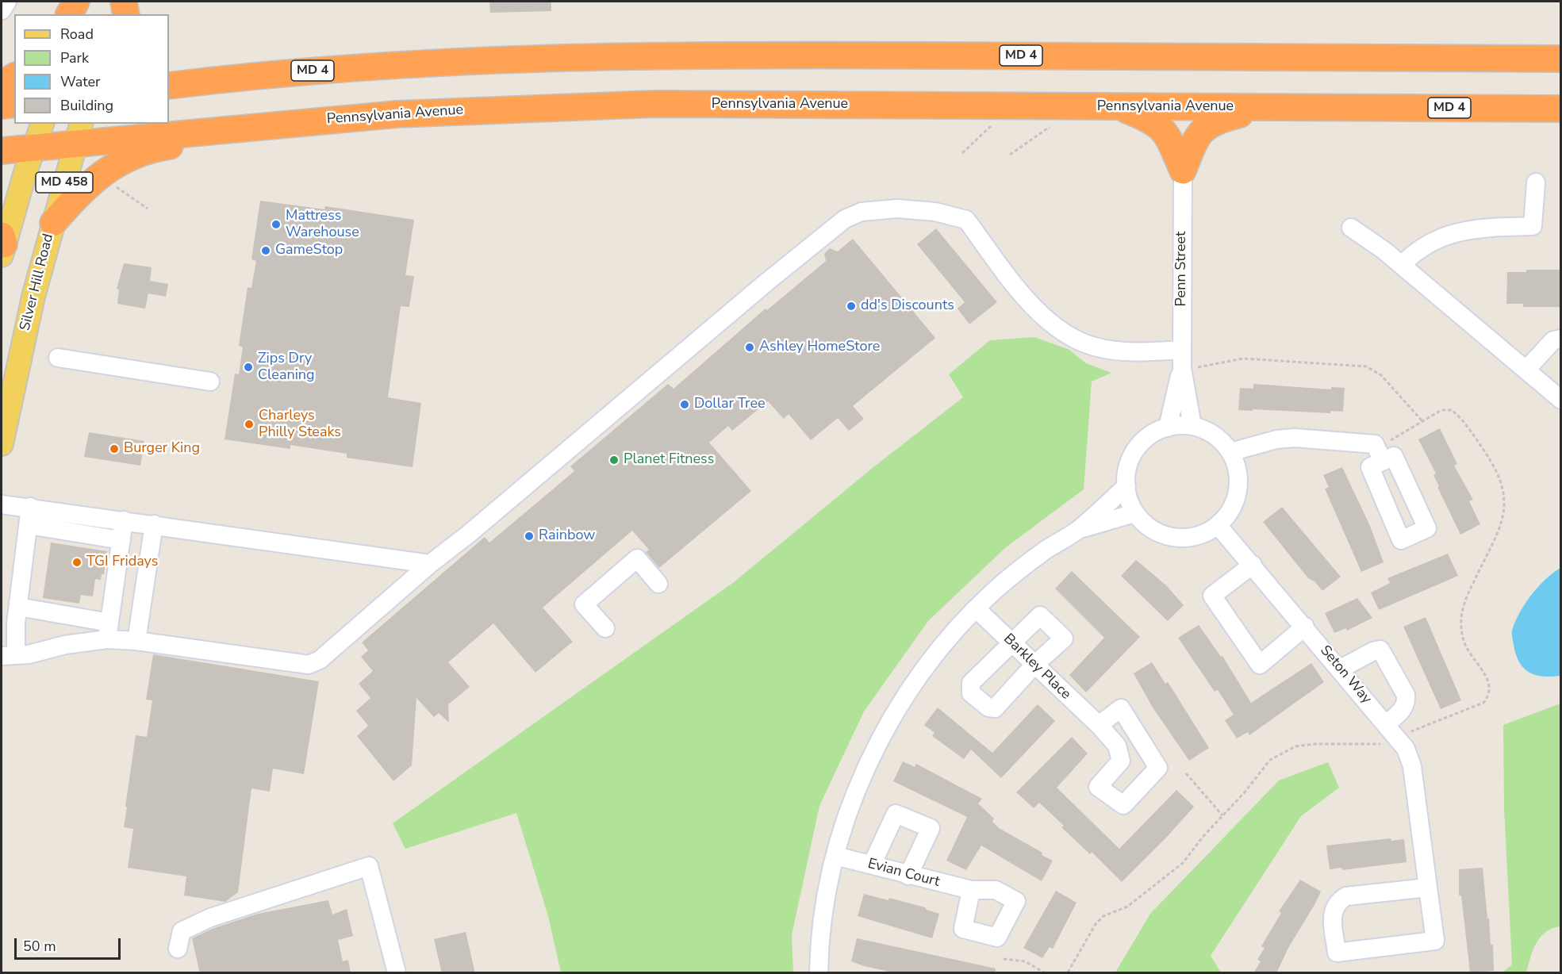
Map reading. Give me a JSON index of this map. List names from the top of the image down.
{
  "streets": {
    "highway": ["MD 4", "Pennsylvania Avenue"],
    "main road": ["MD 458", "Silver Hill Road"],
    "street": [
      "Penn Street",
      "Barkley Place",
      "Seton Way",
      "Evian Court"
    ]
  },
  "crossings": [
    ["Pennsylvania Avenue", "MD 458"],
    ["Pennsylvania Avenue", "Silver Hill Road"],
    ["Penn Street", "Seton Way"]
  ],
  "places": [
    "Mattress Warehouse",
    "GameStop",
    "dd's Discounts",
    "Ashley HomeStore",
    "Zips Dry Cleaning",
    "Dollar Tree",
    "Charleys Philly Steaks",
    "Burger King",
    "Planet Fitness",
    "Rainbow",
    "TGI Fridays"
  ],
  "legend": [
    "Road",
    "Park",
    "Water",
    "Building"
  ],
  "scale_bar": "50 m"
}
